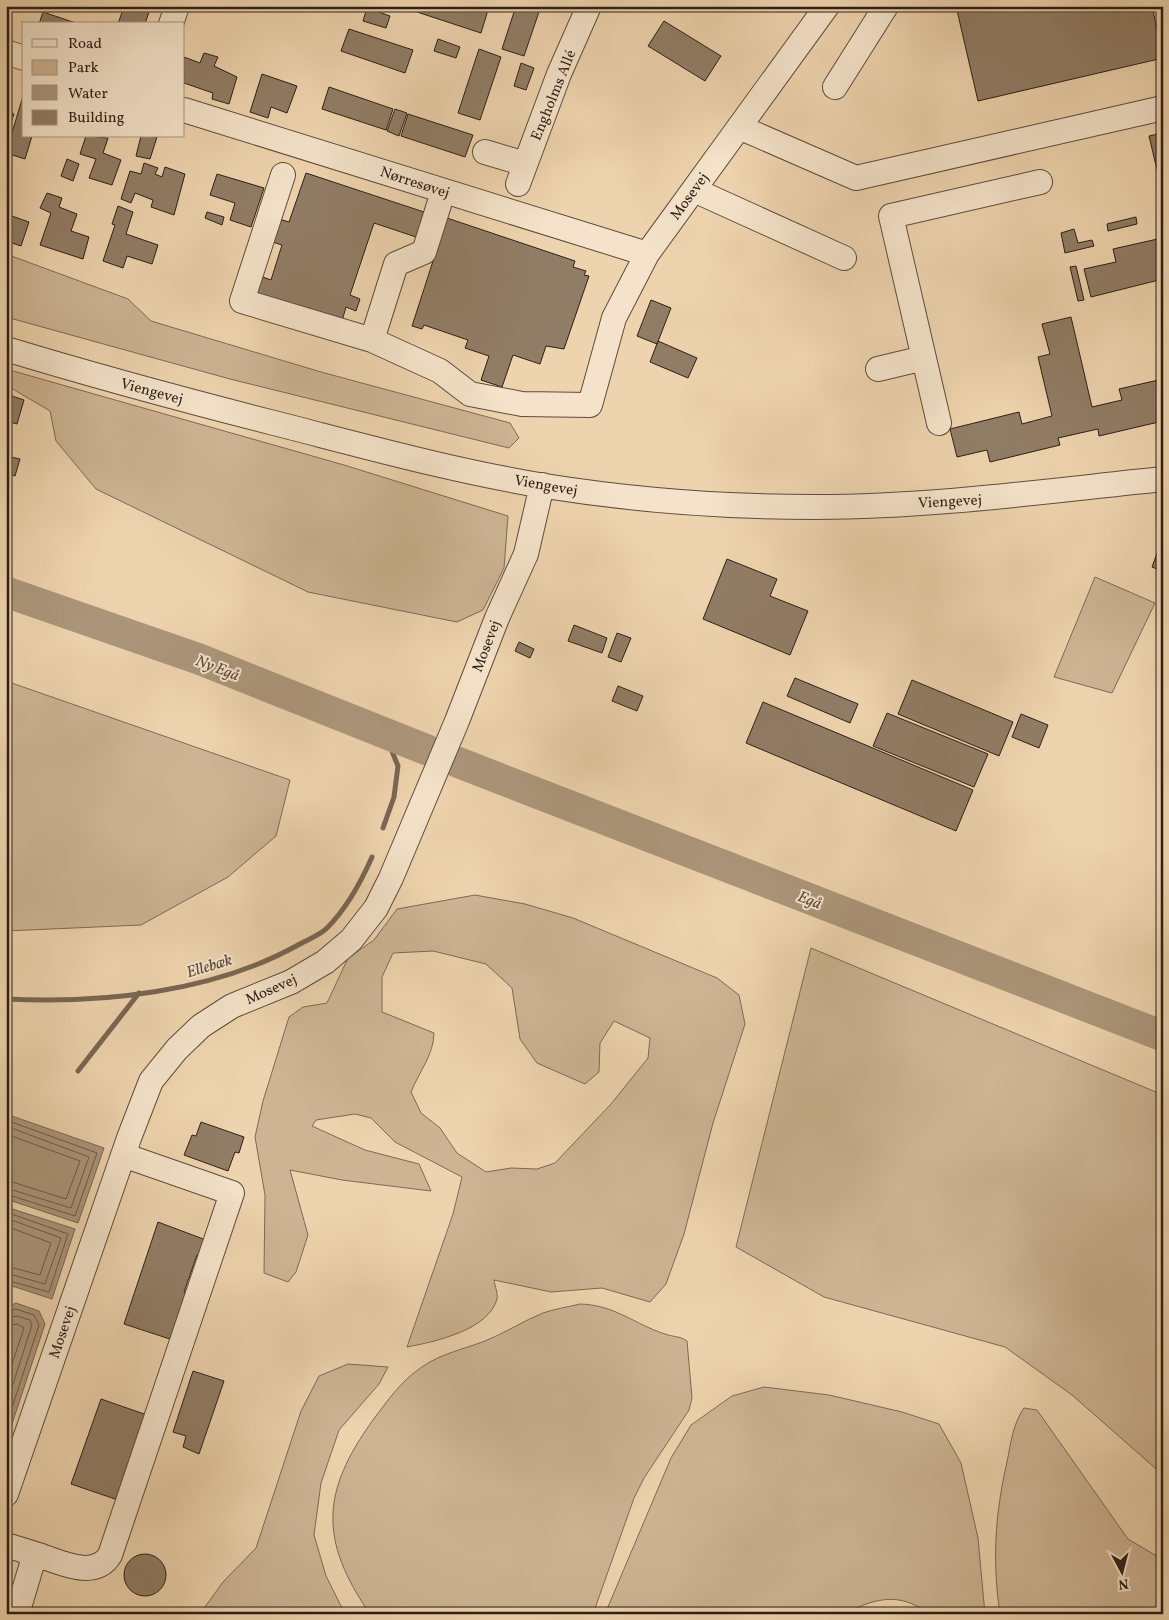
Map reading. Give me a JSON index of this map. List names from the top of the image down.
{
  "streets": {
    "street": [
      "Engholms Allé",
      "Nørresøvej",
      "Mosevej",
      "Viengevej"
    ]
  },
  "crossings": [
    ["Nørresøvej", "Mosevej"],
    ["Mosevej", "Viengevej"]
  ],
  "water": ["Ny Egå", "Egå", "Ellebæk"],
  "legend": [
    "Road",
    "Park",
    "Water",
    "Building"
  ],
  "north": "bottom"
}
